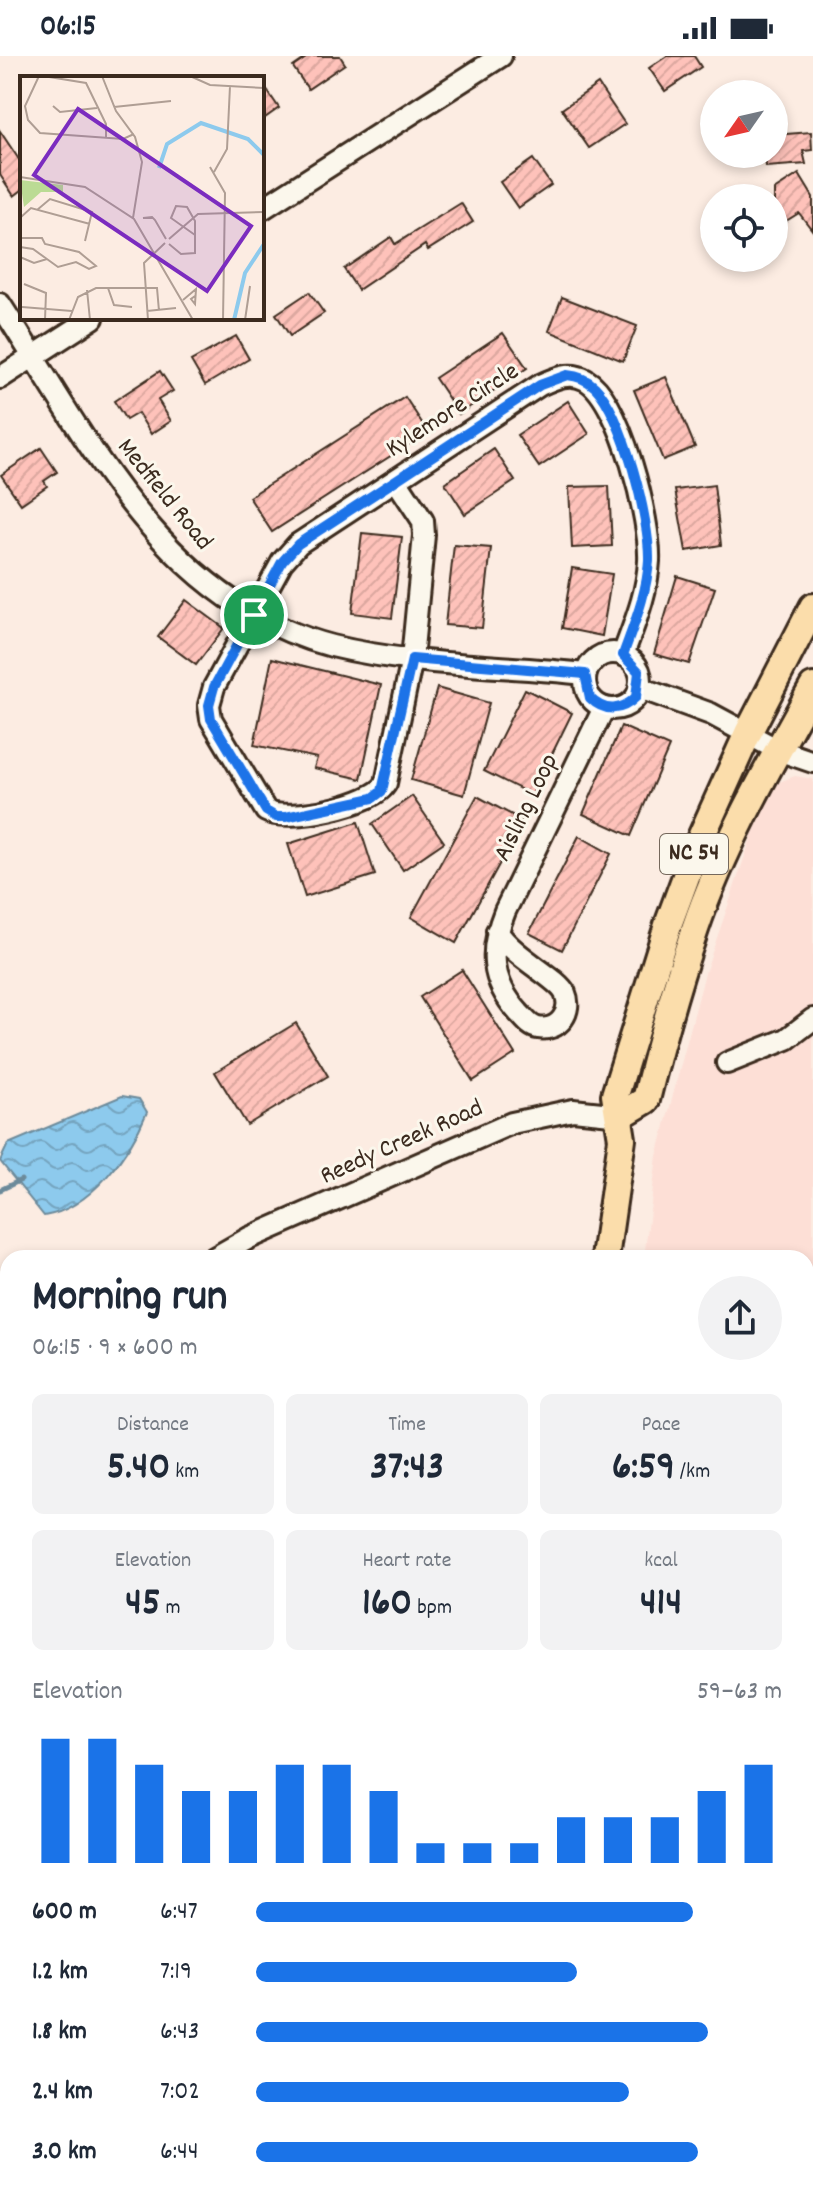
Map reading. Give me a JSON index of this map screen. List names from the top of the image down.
{
  "streets": {
    "main road": ["NC 54"],
    "street": [
      "Kylemore Circle",
      "Medfield Road",
      "Aisling Loop",
      "Reedy Creek Road"
    ]
  },
  "crossings": [
    ["Kylemore Circle", "Medfield Road"],
    ["Kylemore Circle", "Aisling Loop"],
    ["Medfield Road", "Aisling Loop"],
    ["NC 54", "Reedy Creek Road"]
  ],
  "north": "bottom left",
  "page": {
    "status": "06:15",
    "heading": ["Morning run", "06:15 · 9 × 600 m"],
    "stats": [
      ["Distance", "5.40 km"],
      ["Time", "37:43"],
      ["Pace", "6:59 /km"],
      ["Elevation", "45 m"],
      ["Heart rate", "160 bpm"],
      ["kcal", "414"]
    ],
    "chart": ["Elevation", "59–63 m"],
    "list": [
      {
        "name": "600 m",
        "note": "6:47"
      },
      {
        "name": "1.2 km",
        "note": "7:19"
      },
      {
        "name": "1.8 km",
        "note": "6:43"
      },
      {
        "name": "2.4 km",
        "note": "7:02"
      },
      {
        "name": "3.0 km",
        "note": "6:44"
      }
    ]
  }
}
